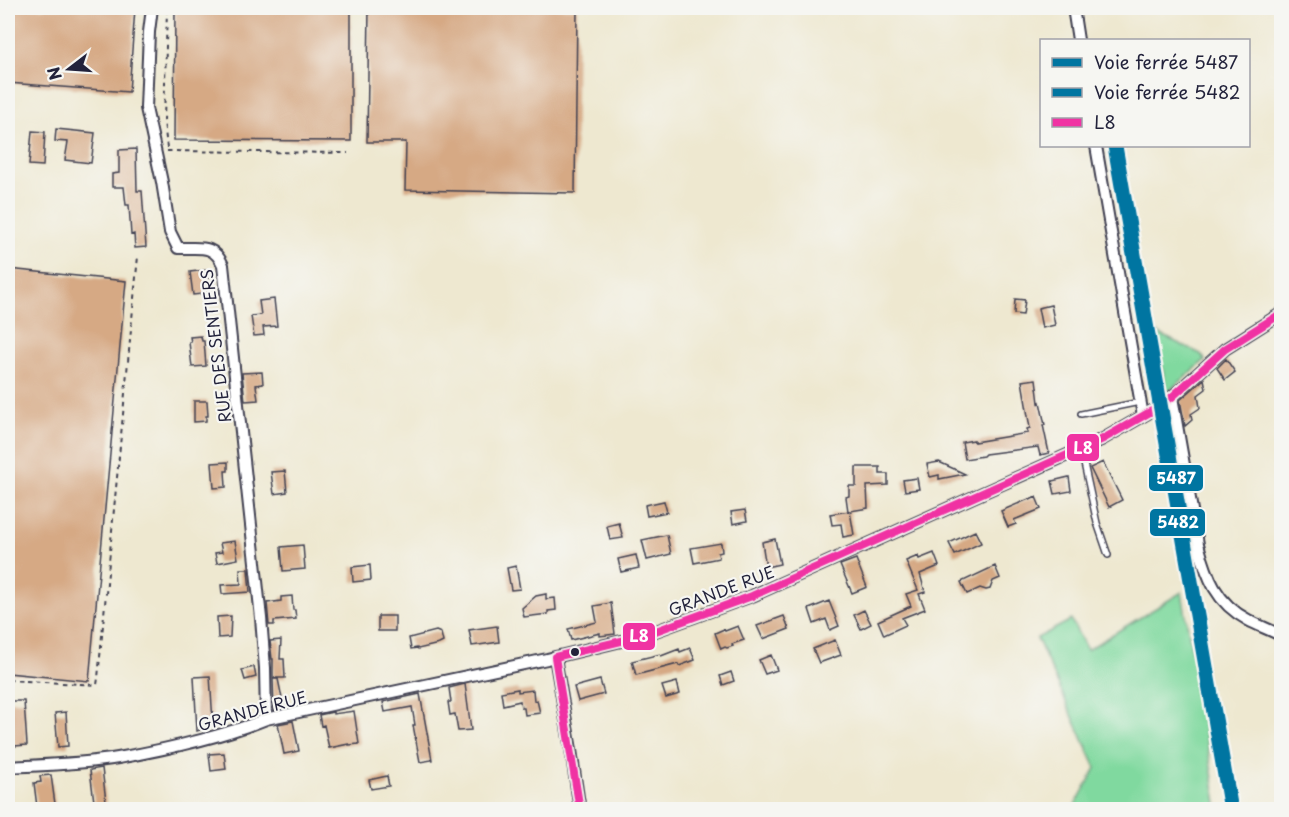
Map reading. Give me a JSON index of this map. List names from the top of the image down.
{
  "streets": {
    "street": ["RUE DES SENTIERS", "GRANDE RUE"]
  },
  "crossings": [
    ["RUE DES SENTIERS", "GRANDE RUE"]
  ],
  "lines": ["rail line 5487", "rail line 5482", "transit line L8"],
  "legend": ["Voie ferrée 5487", "Voie ferrée 5482", "L8"],
  "north": "left"
}
